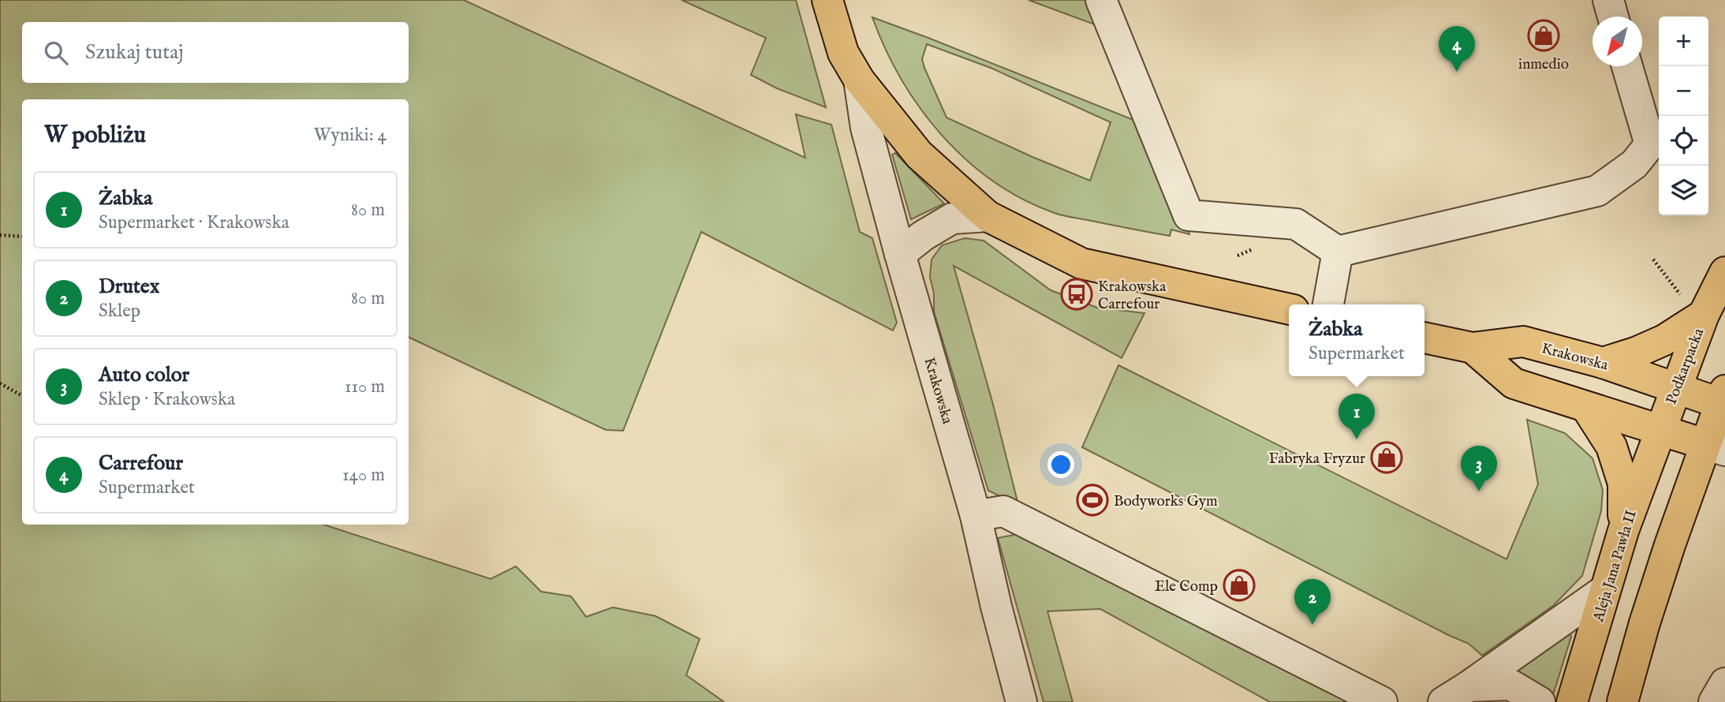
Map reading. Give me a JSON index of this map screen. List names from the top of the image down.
{
  "streets": {
    "main road": ["Krakowska", "Podkarpacka", "Aleja Jana Pawła II"]
  },
  "crossings": [
    ["Krakowska", "Podkarpacka"],
    ["Krakowska", "Aleja Jana Pawła II"],
    ["Podkarpacka", "Aleja Jana Pawła II"]
  ],
  "places": {
    "shop": ["inmedio", "Fabryka Fryzur", "Ele Comp"],
    "bus stop": ["Krakowska Carrefour"],
    "sports": ["Bodyworks Gym"]
  },
  "north": "bottom left",
  "page": {
    "map_buttons": ["+", "−"],
    "search": "Szukaj tutaj",
    "pins": [
      "4",
      "1",
      "3",
      "2"
    ],
    "heading": ["W pobliżu", "Wyniki: 4"],
    "list": [
      {
        "mark": "1",
        "name": "Żabka",
        "note": "Supermarket · Krakowska",
        "value": "80 m"
      },
      {
        "mark": "2",
        "name": "Drutex",
        "note": "Sklep",
        "value": "80 m"
      },
      {
        "mark": "3",
        "name": "Auto color",
        "note": "Sklep · Krakowska",
        "value": "110 m"
      },
      {
        "mark": "4",
        "name": "Carrefour",
        "note": "Supermarket",
        "value": "140 m"
      }
    ],
    "popup": ["Żabka", "Supermarket"]
  }
}
